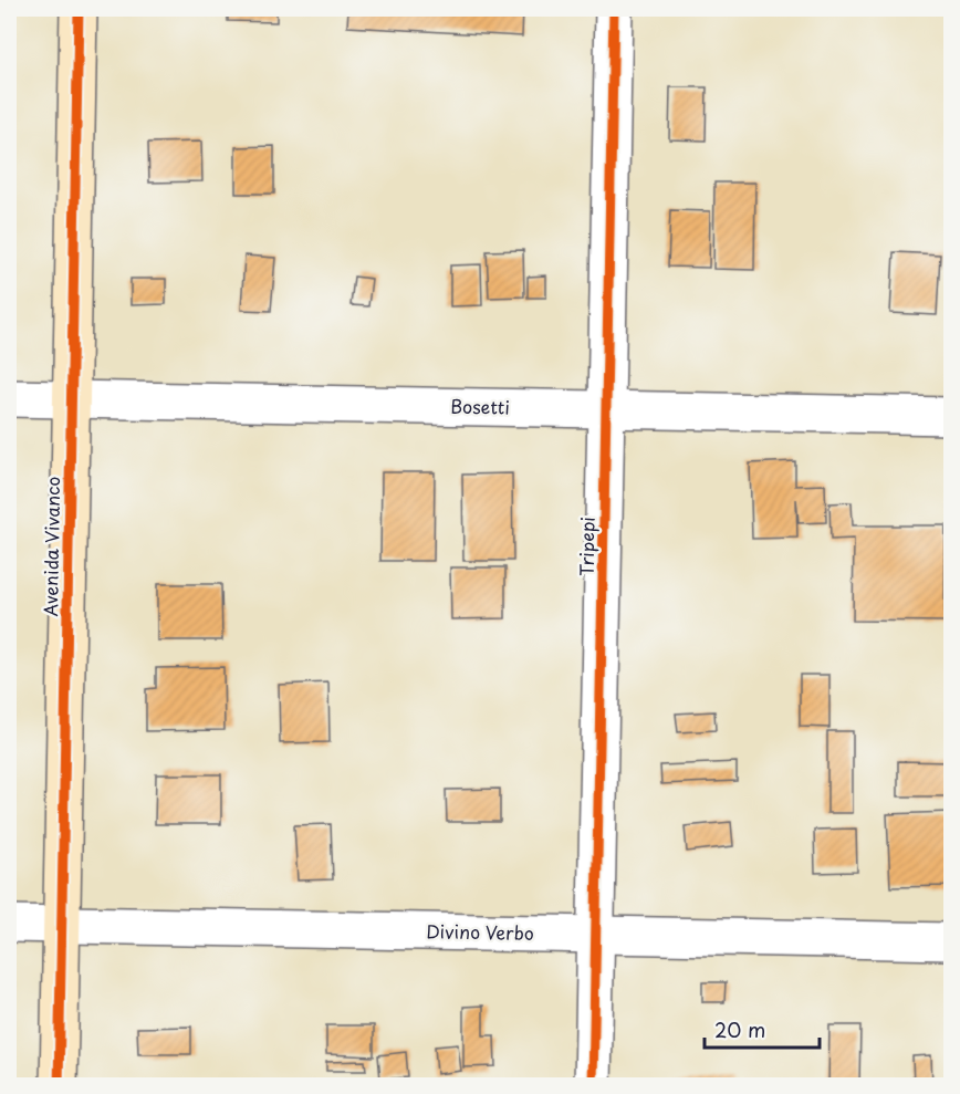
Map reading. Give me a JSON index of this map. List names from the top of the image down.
{
  "streets": {
    "street": [
      "Bosetti",
      "Avenida Vivanco",
      "Tripepi",
      "Divino Verbo"
    ]
  },
  "crossings": [
    ["Bosetti", "Avenida Vivanco"],
    ["Bosetti", "Tripepi"],
    ["Avenida Vivanco", "Divino Verbo"],
    ["Tripepi", "Divino Verbo"]
  ],
  "scale_bar": "20 m"
}
